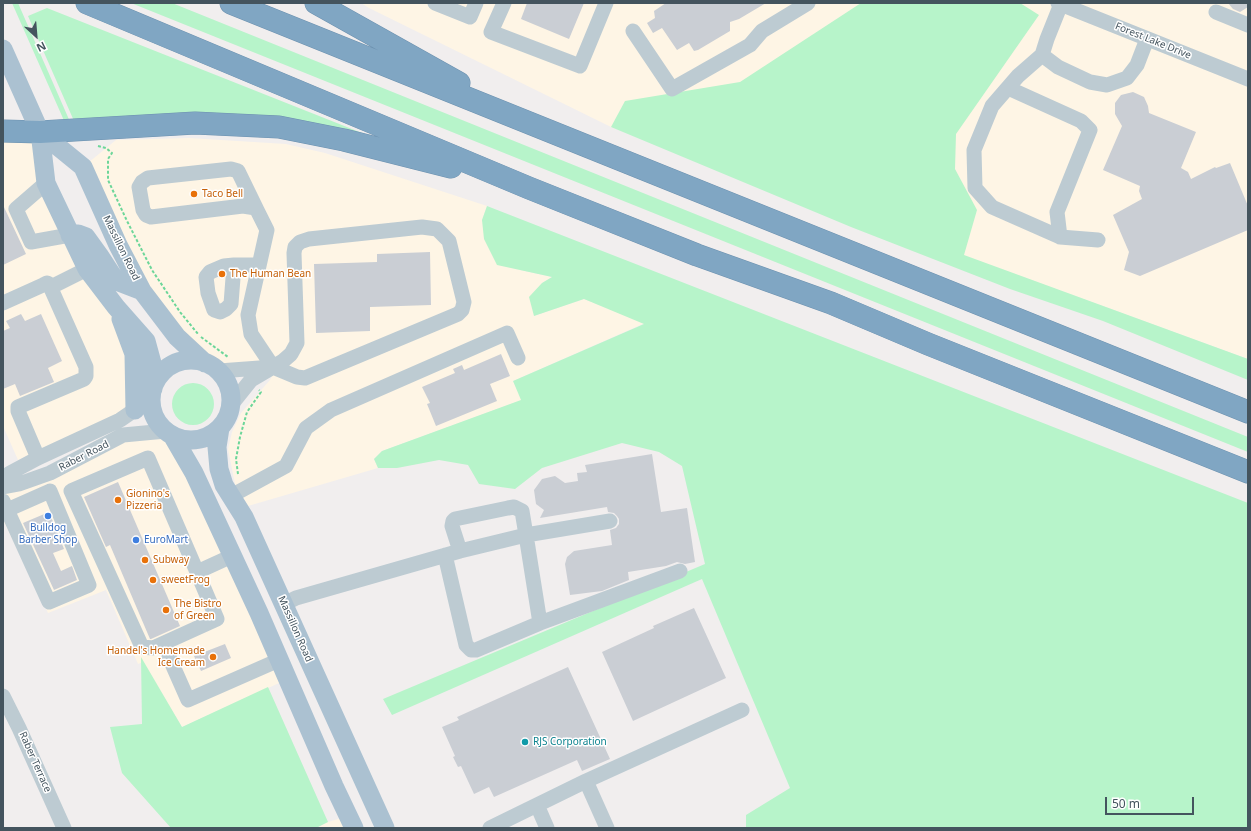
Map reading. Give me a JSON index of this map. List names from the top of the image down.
{
  "streets": {
    "main road": ["Massillon Road"],
    "street": ["Forest Lake Drive", "Raber Road", "Raber Terrace"]
  },
  "crossings": [
    ["Massillon Road", "Raber Road"]
  ],
  "places": [
    "Taco Bell",
    "The Human Bean",
    "Gionino's Pizzeria",
    "Bulldog Barber Shop",
    "EuroMart",
    "Subway",
    "sweetFrog",
    "The Bistro of Green",
    "Handel's Homemade Ice Cream",
    "RJS Corporation"
  ],
  "scale_bar": "50 m",
  "north": "bottom right"
}
